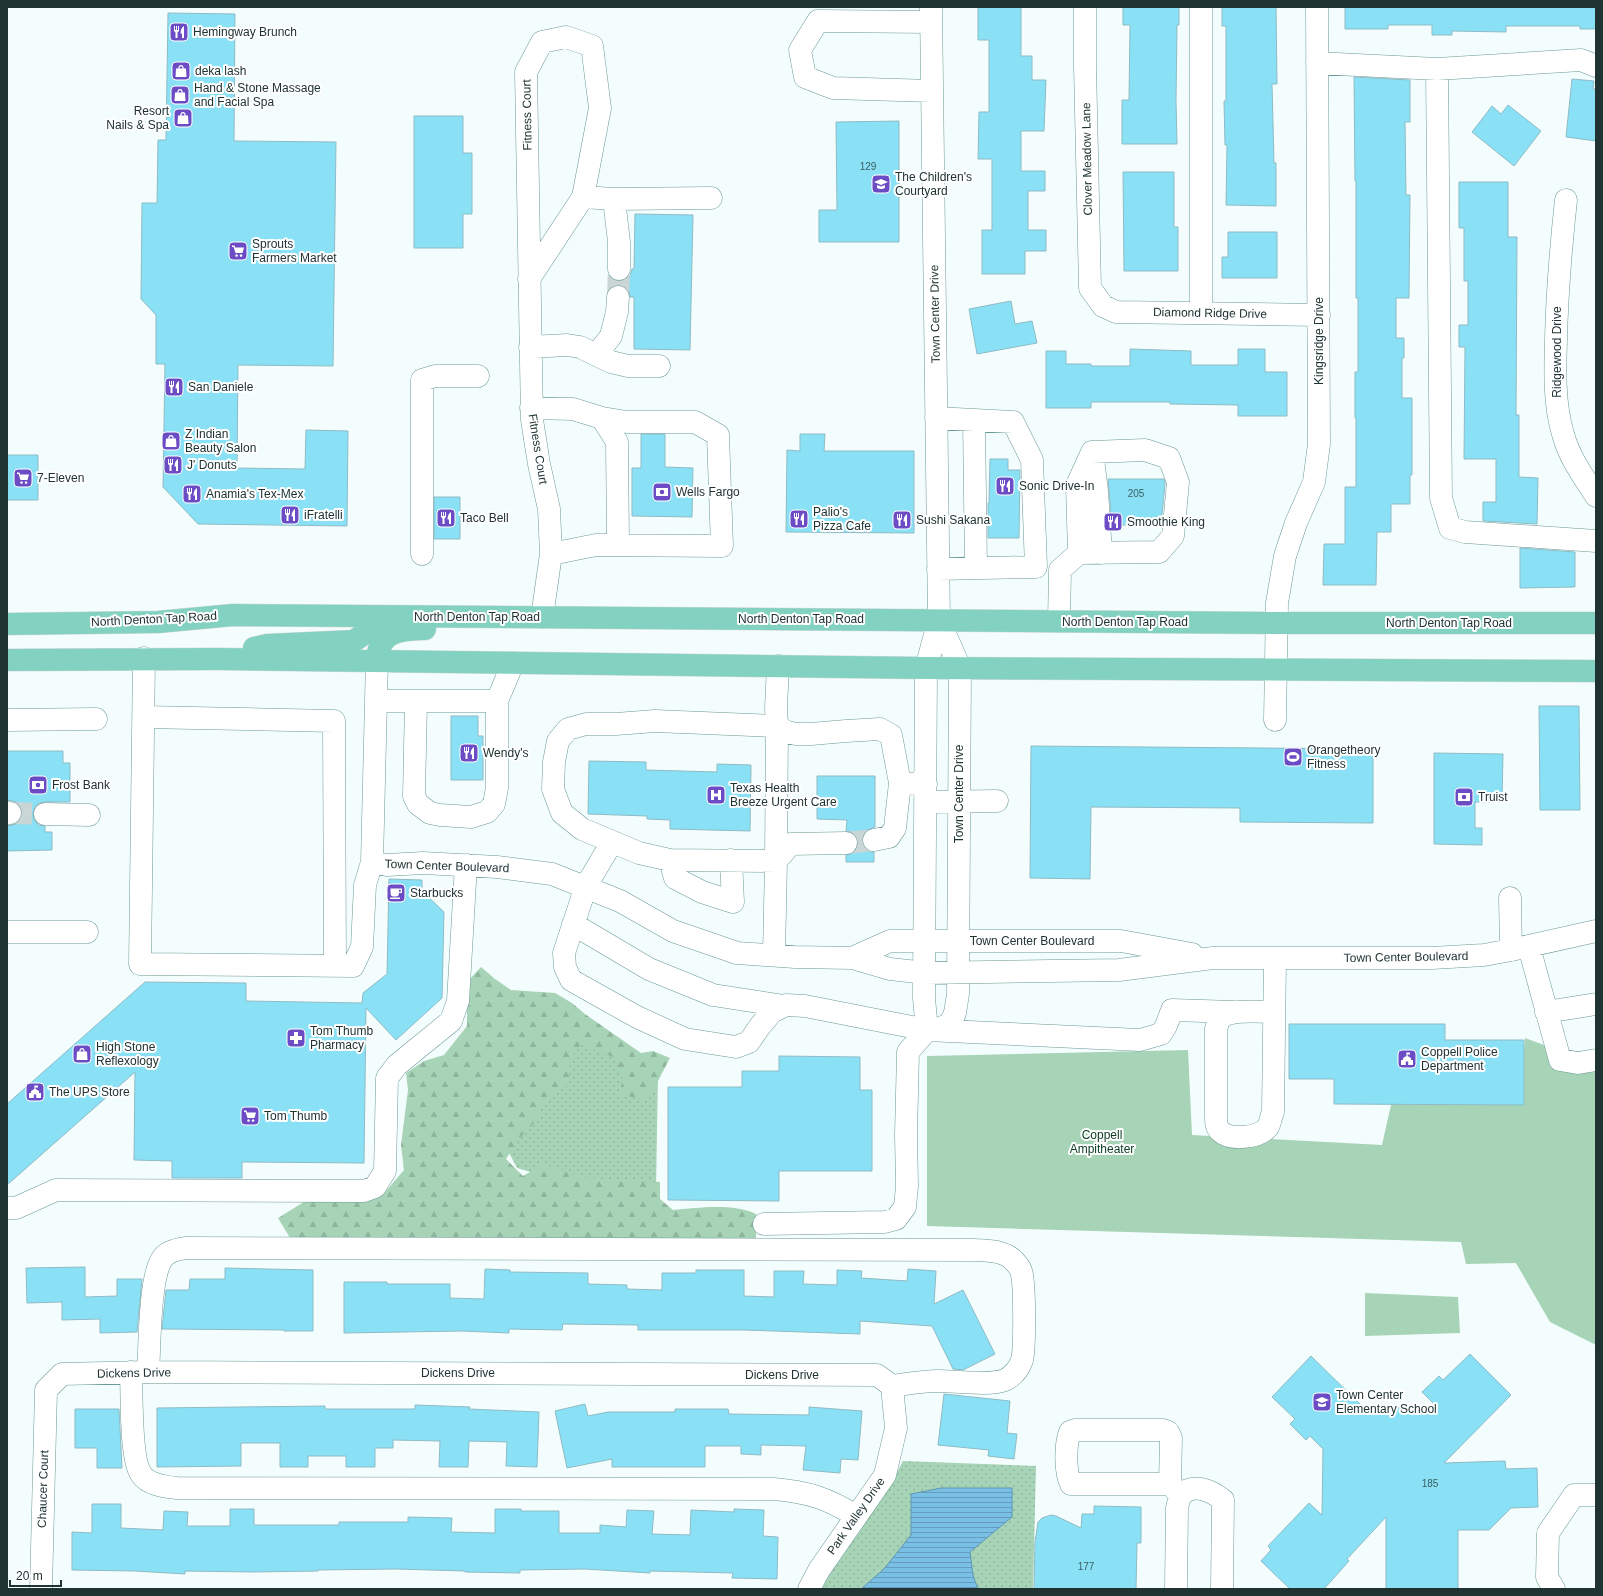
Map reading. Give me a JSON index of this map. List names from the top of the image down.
{
  "streets": {
    "main road": ["North Denton Tap Road"],
    "street": [
      "Fitness Court",
      "Clover Meadow Lane",
      "Diamond Ridge Drive",
      "Town Center Drive",
      "Kingsridge Drive",
      "Ridgewood Drive",
      "Town Center Boulevard",
      "Dickens Drive",
      "Chaucer Court",
      "Park Valley Drive"
    ]
  },
  "crossings": [
    ["Fitness Court", "North Denton Tap Road"],
    ["Clover Meadow Lane", "Diamond Ridge Drive"],
    ["Diamond Ridge Drive", "Kingsridge Drive"],
    ["Town Center Drive", "North Denton Tap Road"],
    ["Town Center Drive", "Town Center Boulevard"],
    ["Kingsridge Drive", "North Denton Tap Road"],
    ["Dickens Drive", "Chaucer Court"],
    ["Dickens Drive", "Park Valley Drive"]
  ],
  "parks": ["Coppell Ampitheater"],
  "places": {
    "restaurant": [
      "Hemingway Brunch",
      "San Daniele",
      "J' Donuts",
      "Sonic Drive-In",
      "Anamia's Tex-Mex",
      "iFratelli",
      "Taco Bell",
      "Palio's Pizza Cafe",
      "Sushi Sakana",
      "Smoothie King",
      "Wendy's"
    ],
    "shop": [
      "deka lash",
      "Hand & Stone Massage and Facial Spa",
      "Resort Nails & Spa",
      "Z Indian Beauty Salon",
      "High Stone Reflexology"
    ],
    "school or university": ["The Children's Courtyard", "Town Center Elementary School"],
    "supermarket": ["Sprouts Farmers Market", "7-Eleven", "Tom Thumb"],
    "bank": ["Wells Fargo", "Frost Bank", "Truist"],
    "sports": ["Orangetheory Fitness"],
    "hospital": ["Texas Health Breeze Urgent Care"],
    "cafe": ["Starbucks"],
    "pharmacy": ["Tom Thumb Pharmacy"],
    "public building": ["Coppell Police Department", "The UPS Store"]
  },
  "house_numbers": [
    "129",
    "205",
    "185",
    "177"
  ],
  "scale_bar": "20 m"
}
